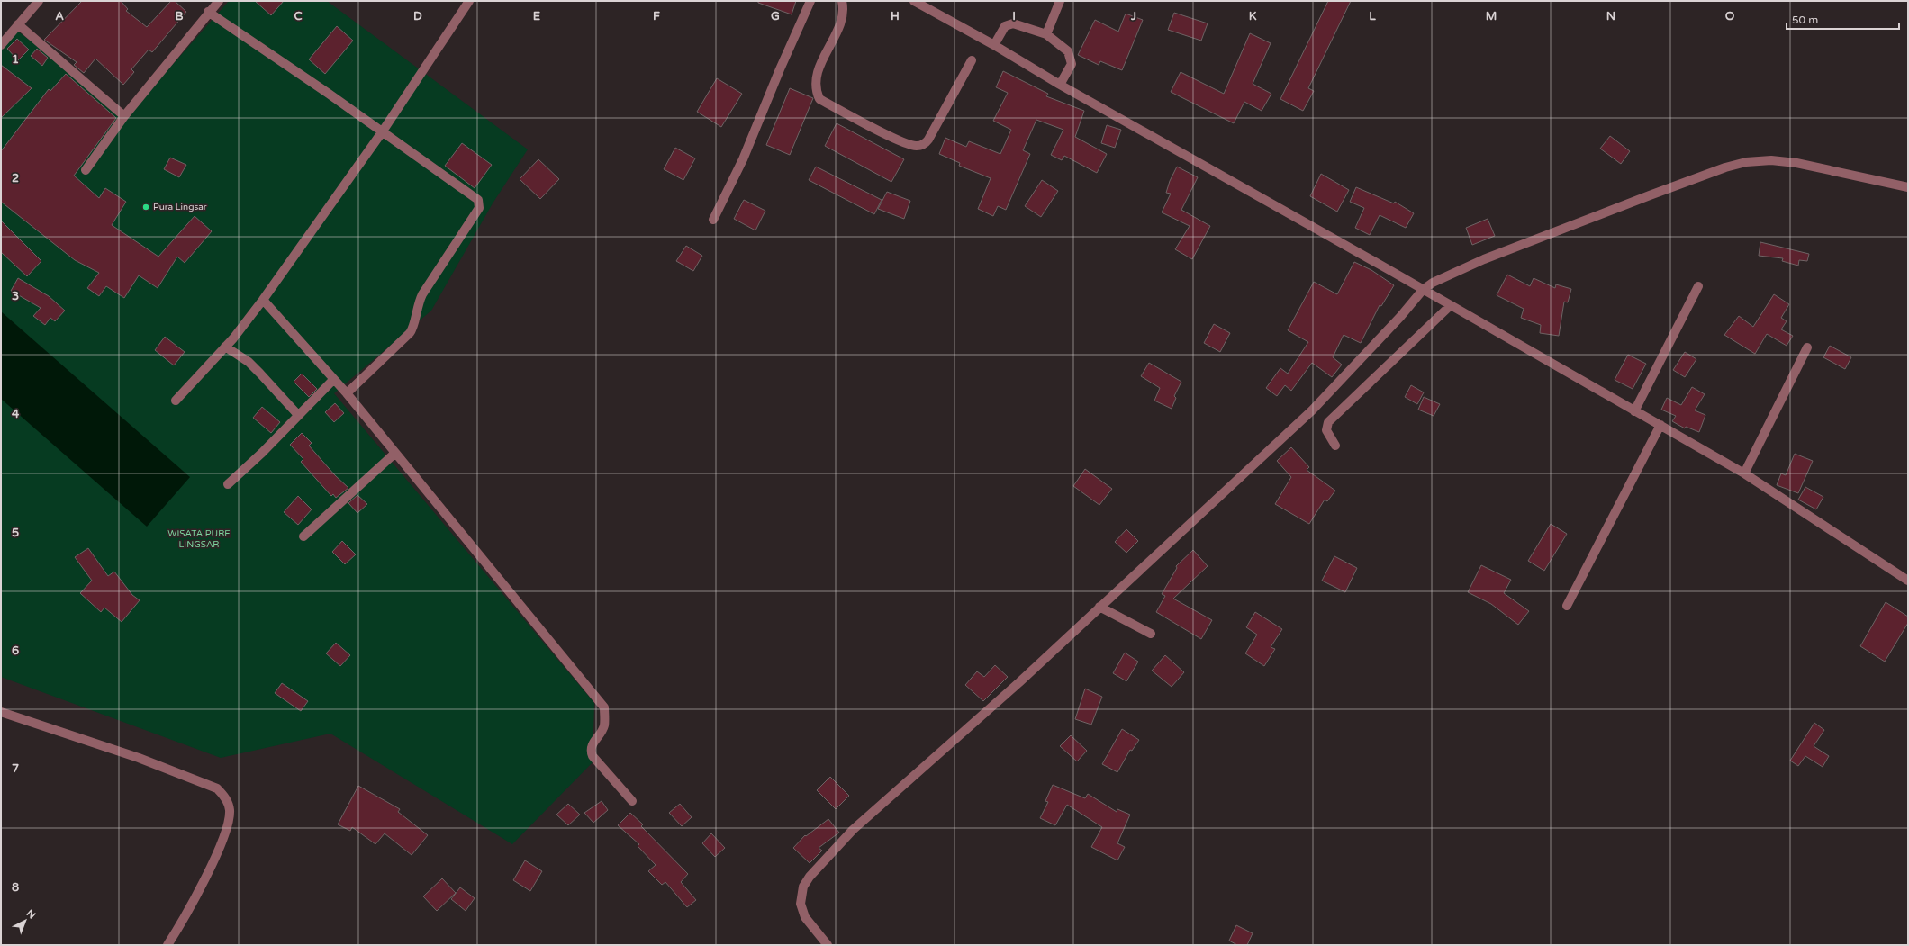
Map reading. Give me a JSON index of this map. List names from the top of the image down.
{
  "parks": ["WISATA PURE LINGSAR"],
  "places": ["Pura Lingsar"],
  "scale_bar": "50 m",
  "north": "top right",
  "grid": {
    "columns": [
      "A",
      "B",
      "C",
      "D",
      "E",
      "F",
      "G",
      "H",
      "I",
      "J",
      "K",
      "L",
      "M",
      "N",
      "O"
    ],
    "rows": [
      "1",
      "2",
      "3",
      "4",
      "5",
      "6",
      "7",
      "8"
    ]
  }
}
